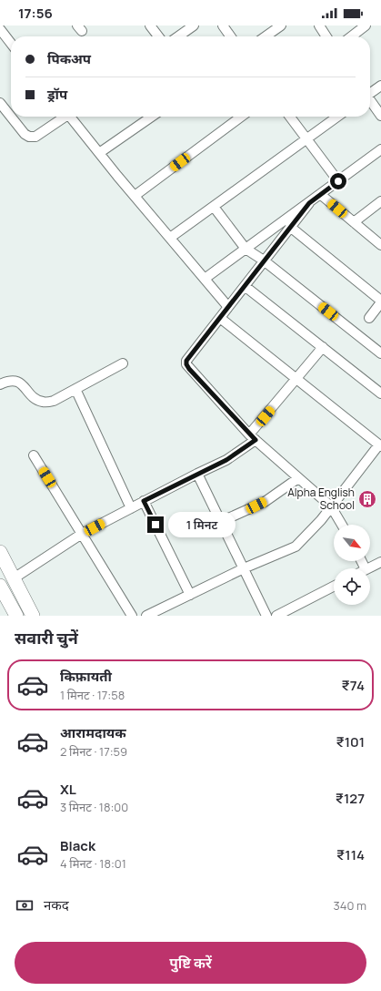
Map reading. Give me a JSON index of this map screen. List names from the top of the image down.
{
  "places": {
    "building": ["Alpha English School"]
  },
  "north": "bottom right",
  "page": {
    "status": "17:56",
    "banner": ["पिकअप", "ड्रॉप"],
    "bubble": "1 मिनट",
    "heading": "सवारी चुनें",
    "list": [
      {
        "name": "किफ़ायती",
        "note": "1 मिनट · 17:58",
        "value": "₹74"
      },
      {
        "name": "आरामदायक",
        "note": "2 मिनट · 17:59",
        "value": "₹101"
      },
      {
        "name": "XL",
        "note": "3 मिनट · 18:00",
        "value": "₹127"
      },
      {
        "name": "Black",
        "note": "4 मिनट · 18:01",
        "value": "₹114"
      }
    ],
    "pay": ["नकद", "340 m"],
    "buttons": "पुष्टि करें"
  }
}
